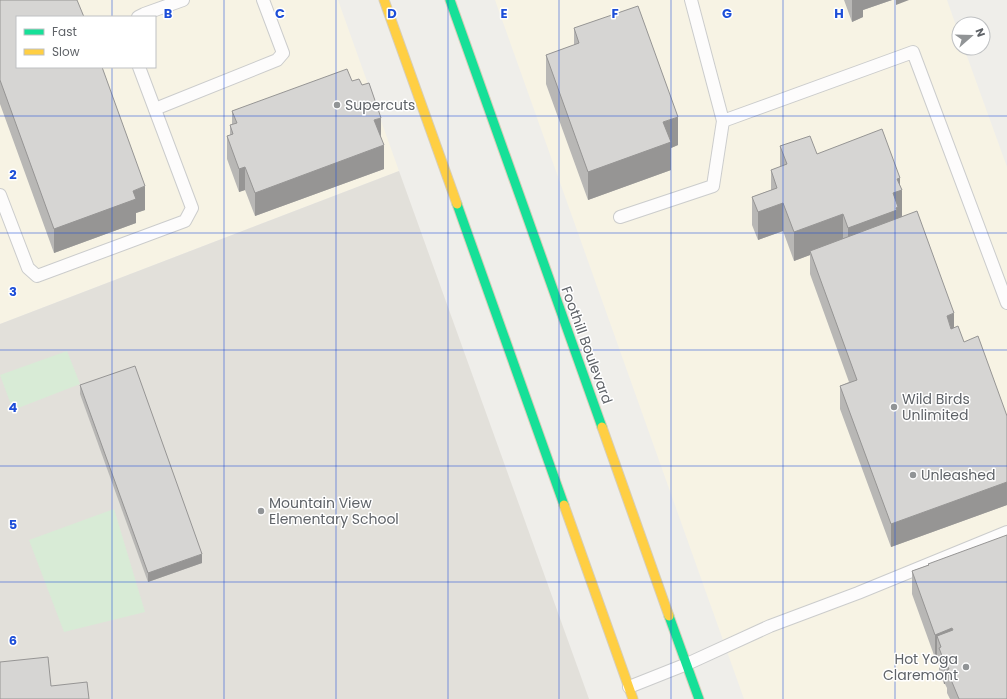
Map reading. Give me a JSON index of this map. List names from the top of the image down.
{
  "streets": {
    "main road": ["Foothill Boulevard"]
  },
  "places": [
    "Supercuts",
    "Wild Birds Unlimited",
    "Unleashed",
    "Mountain View Elementary School",
    "Hot Yoga Claremont"
  ],
  "legend": ["Fast", "Slow"],
  "north": "right",
  "grid": {
    "columns": [
      "B",
      "C",
      "D",
      "E",
      "F",
      "G",
      "H"
    ],
    "rows": [
      "2",
      "3",
      "4",
      "5",
      "6"
    ]
  }
}
